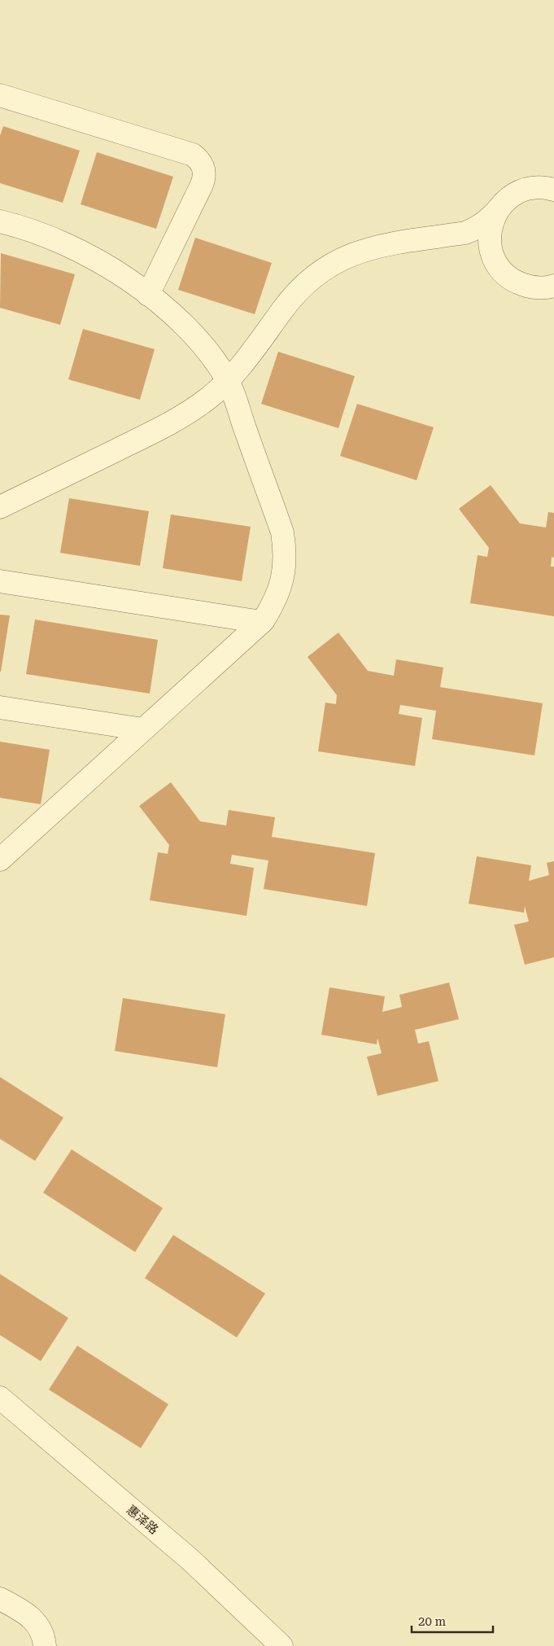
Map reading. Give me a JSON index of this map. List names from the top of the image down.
{
  "streets": {
    "street": ["惠泽路"]
  },
  "scale_bar": "20 m"
}
